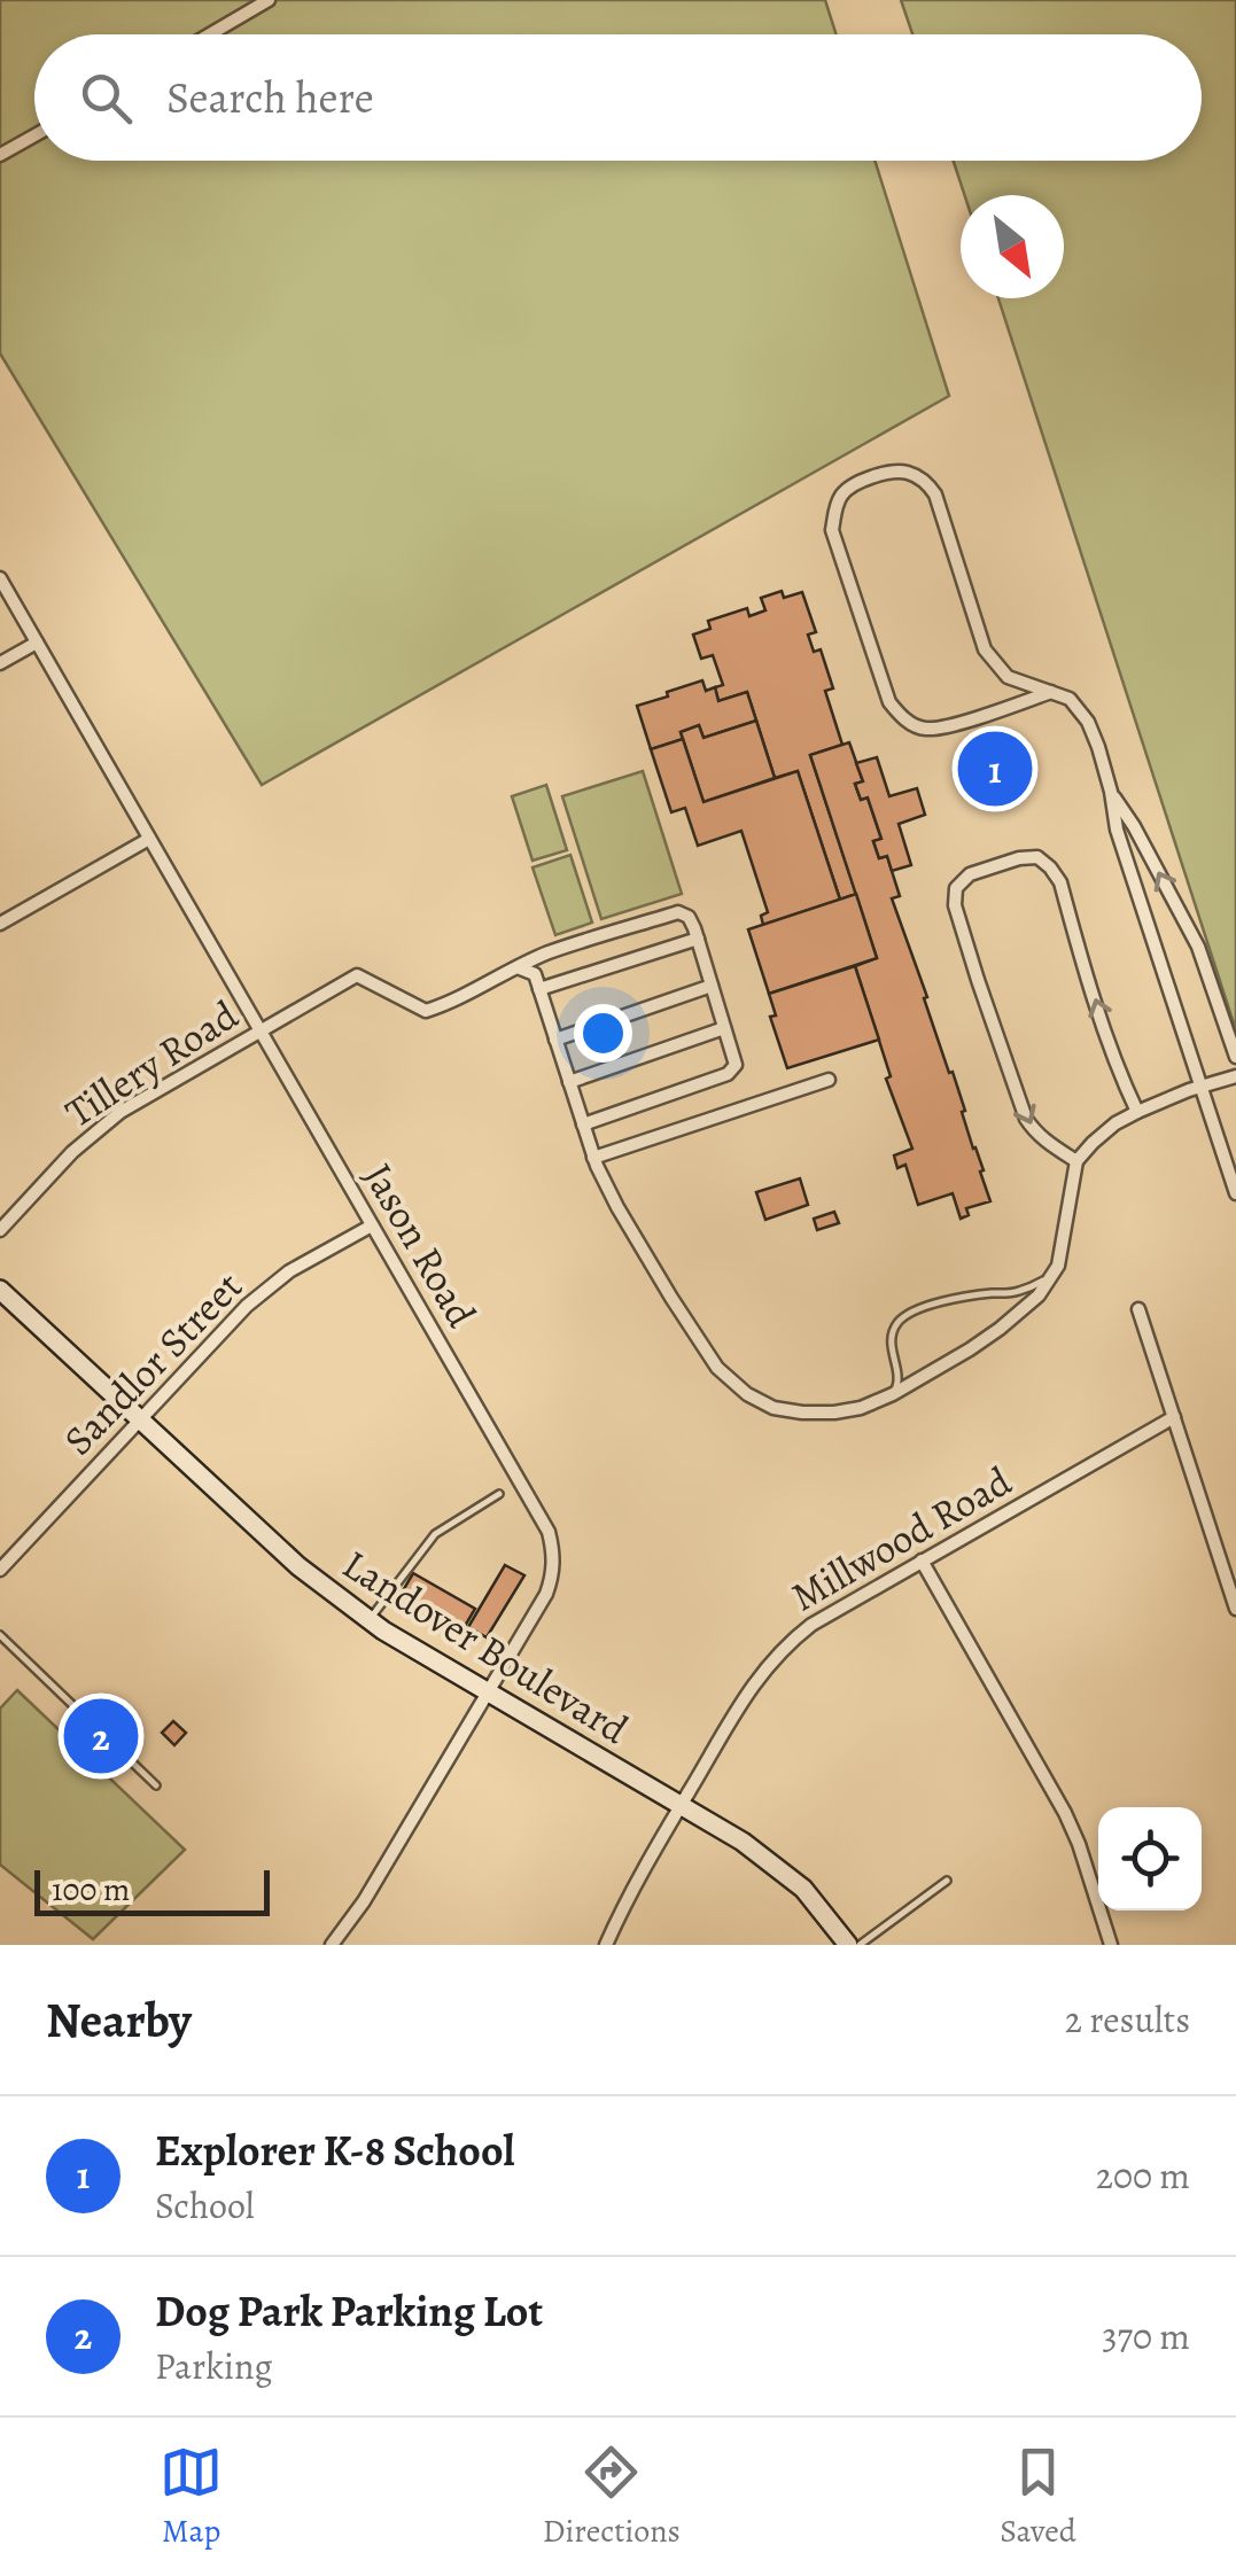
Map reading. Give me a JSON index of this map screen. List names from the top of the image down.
{
  "streets": {
    "street": [
      "Tillery Road",
      "Jason Road",
      "Sandlor Street",
      "Millwood Road",
      "Landover Boulevard"
    ]
  },
  "crossings": [
    ["Tillery Road", "Jason Road"],
    ["Jason Road", "Sandlor Street"],
    ["Jason Road", "Landover Boulevard"],
    ["Sandlor Street", "Landover Boulevard"],
    ["Millwood Road", "Landover Boulevard"]
  ],
  "scale_bar": "100 m",
  "north": "bottom right",
  "page": {
    "search": "Search here",
    "pins": ["1", "2"],
    "scale": "100 m",
    "heading": ["Nearby", "2 results"],
    "list": [
      {
        "mark": "1",
        "name": "Explorer K-8 School",
        "note": "School",
        "value": "200 m"
      },
      {
        "mark": "2",
        "name": "Dog Park Parking Lot",
        "note": "Parking",
        "value": "370 m"
      }
    ],
    "nav": ["Map", "Directions", "Saved"]
  }
}
